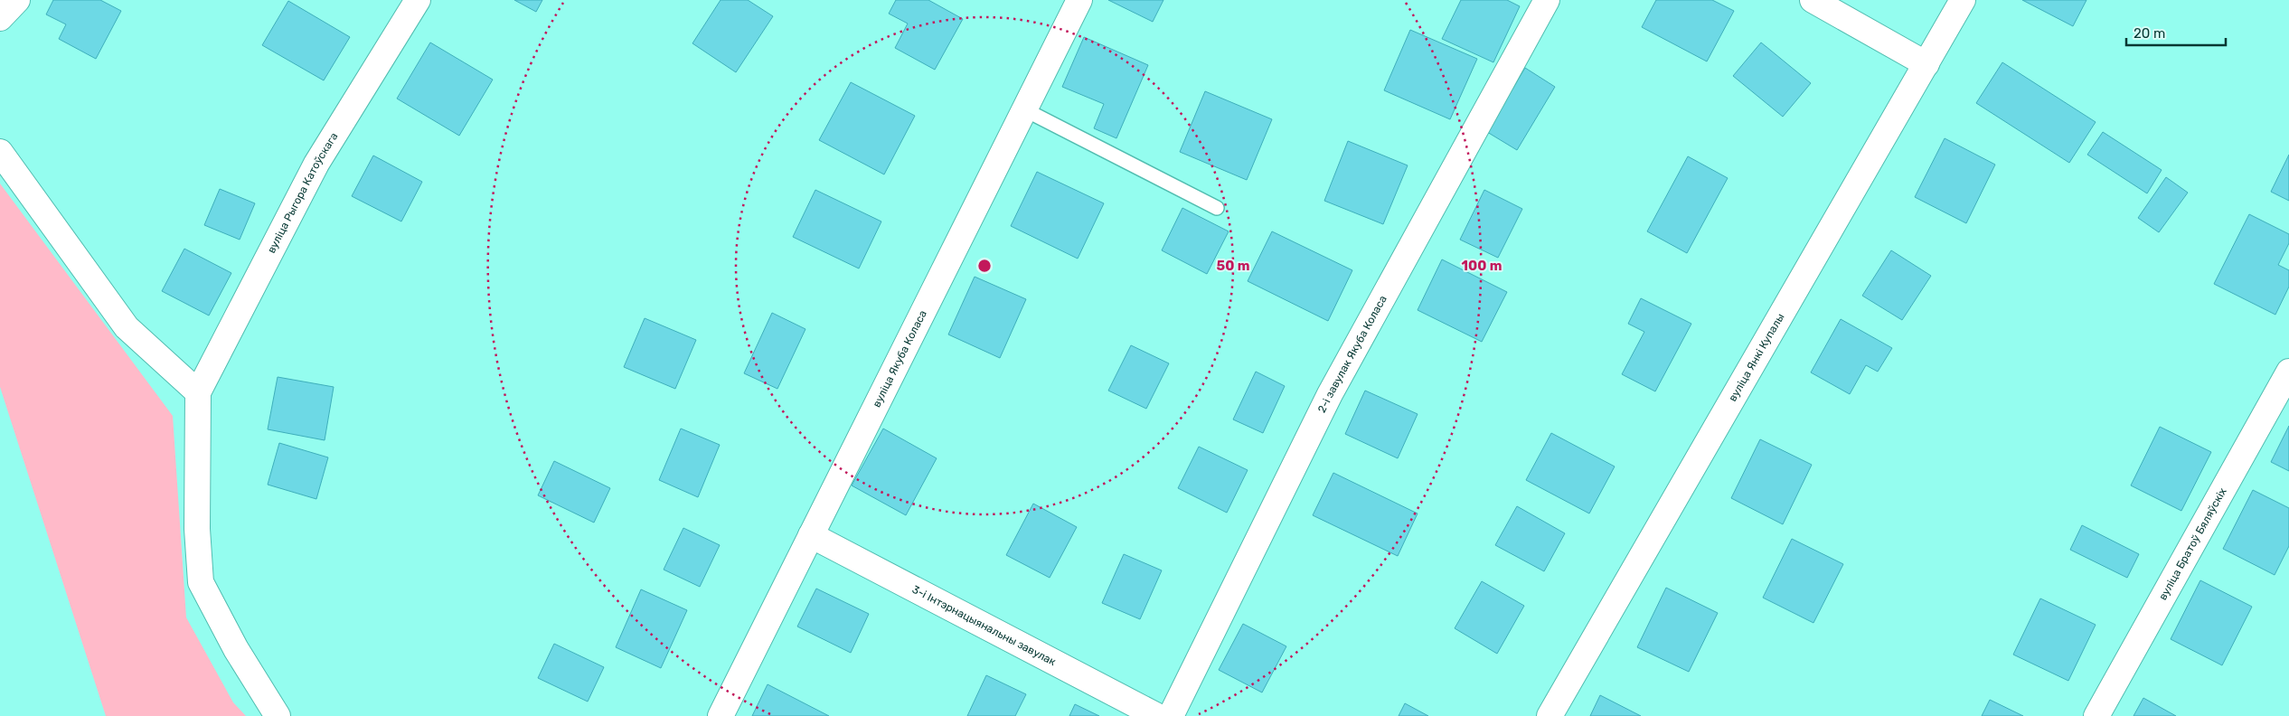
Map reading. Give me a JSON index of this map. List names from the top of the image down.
{
  "streets": {
    "street": [
      "вуліца Рыгора Катоўскага",
      "2-і завулак Якуба Коласа",
      "вуліца Якуба Коласа",
      "вуліца Янкі Купалы",
      "вуліца Братоў Бяляўскіх",
      "3-і Інтэрнацыянальны завулак"
    ]
  },
  "crossings": [
    ["вуліца Якуба Коласа", "3-і Інтэрнацыянальны завулак"]
  ],
  "scale_bar": "20 m",
  "rings": ["50 m", "100 m"]
}
